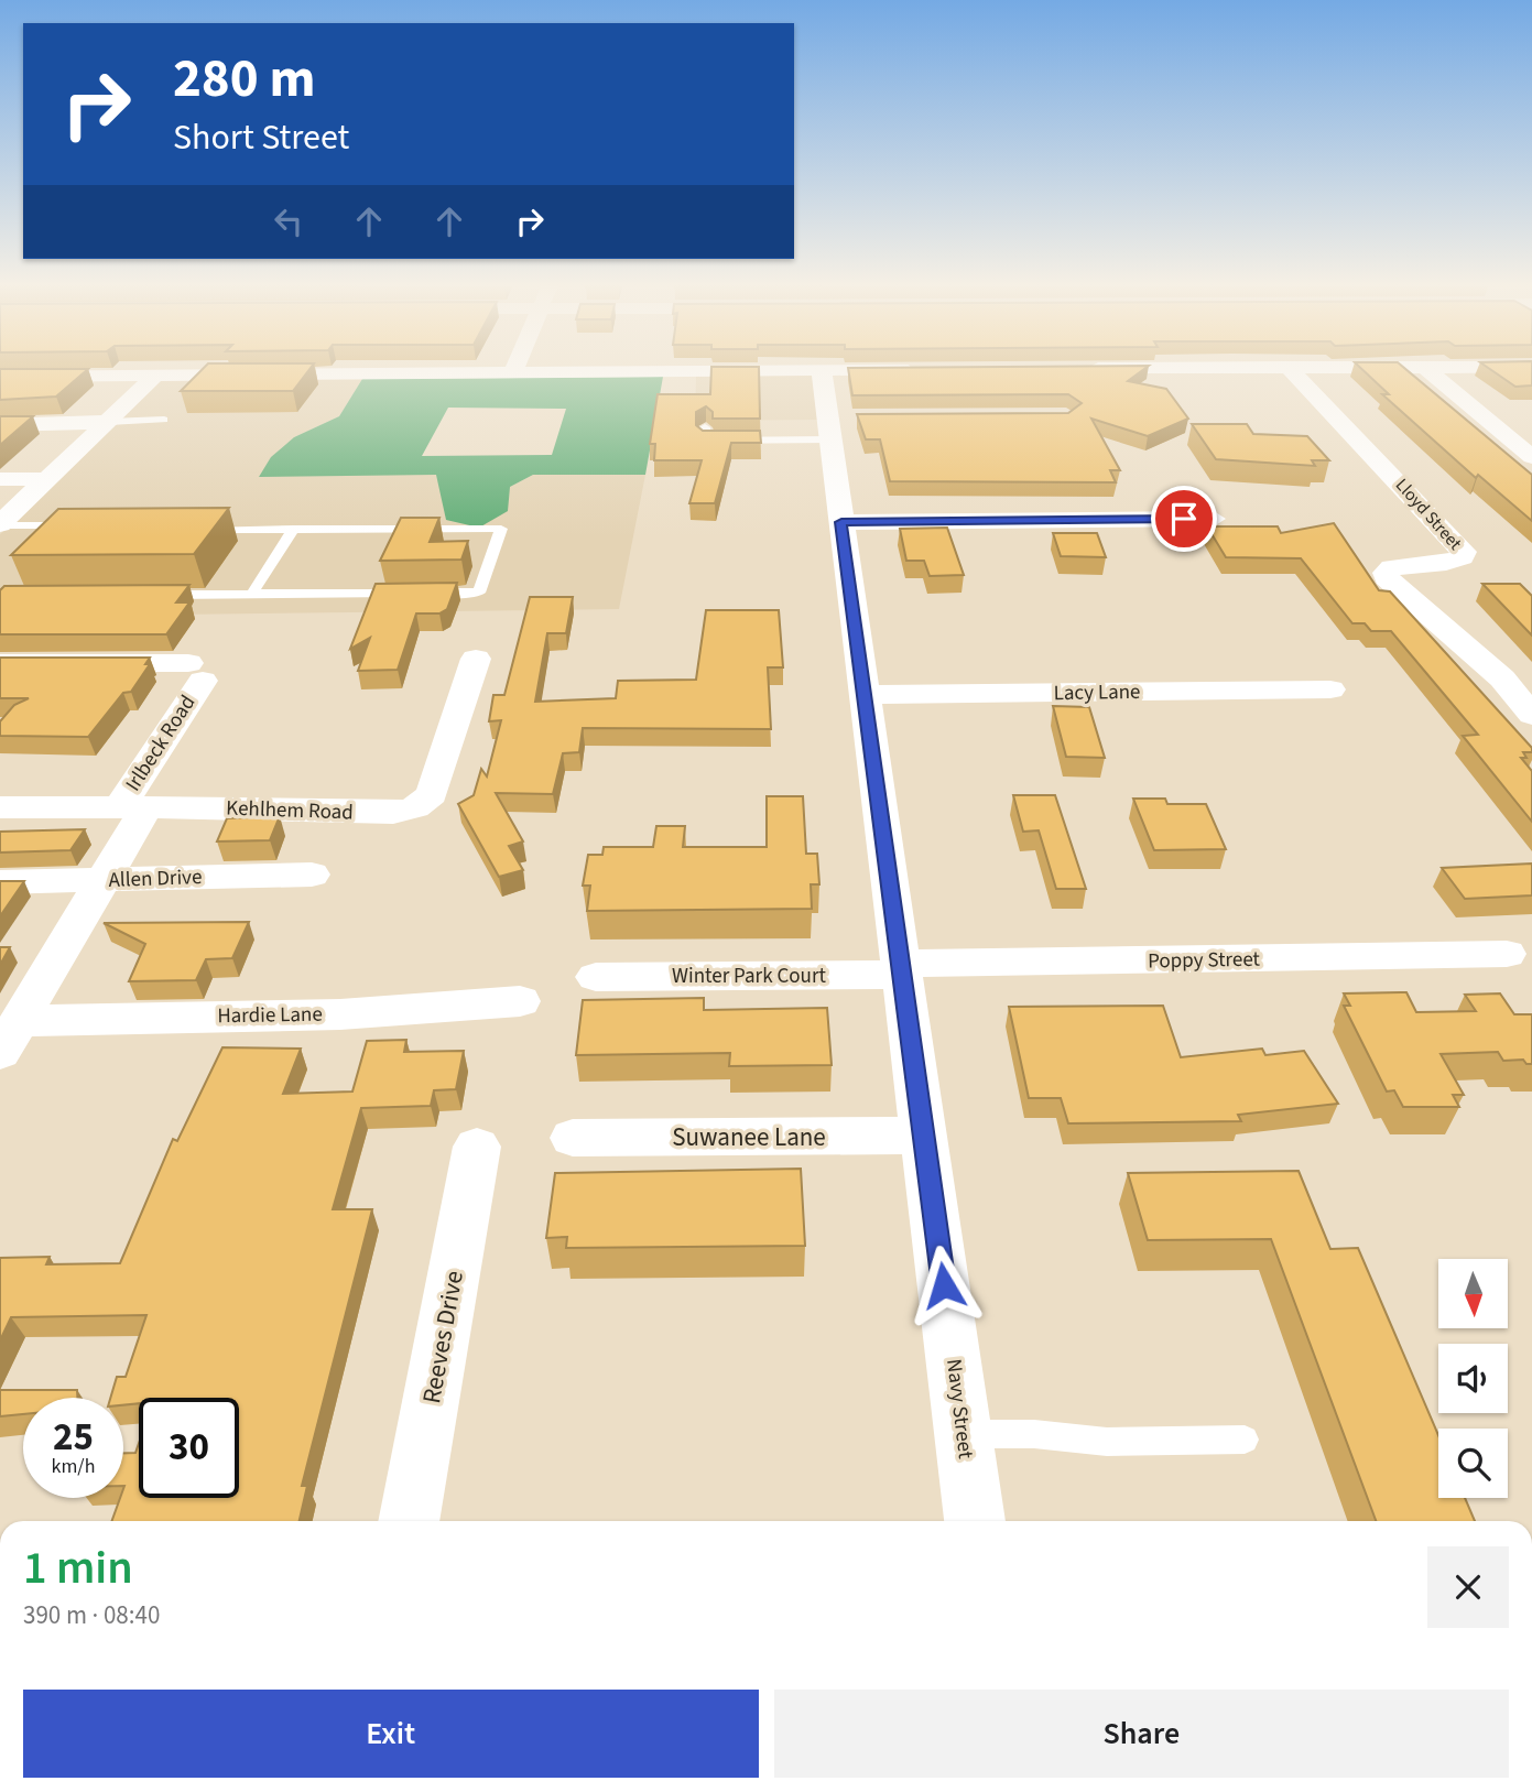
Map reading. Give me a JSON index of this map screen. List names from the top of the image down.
{
  "streets": {
    "street": [
      "Lloyd Street",
      "Lacy Lane",
      "Irlbeck Road",
      "Kehlhem Road",
      "Allen Drive",
      "Poppy Street",
      "Winter Park Court",
      "Hardie Lane",
      "Suwanee Lane",
      "Reeves Drive",
      "Navy Street"
    ]
  },
  "crossings": [
    ["Lacy Lane", "Navy Street"],
    ["Irlbeck Road", "Kehlhem Road"],
    ["Irlbeck Road", "Allen Drive"],
    ["Irlbeck Road", "Hardie Lane"],
    ["Poppy Street", "Winter Park Court"],
    ["Poppy Street", "Navy Street"],
    ["Winter Park Court", "Navy Street"],
    ["Suwanee Lane", "Navy Street"]
  ],
  "north": "bottom",
  "page": {
    "turn": ["280 m", "Short Street"],
    "speed": "25 km/h",
    "limit": "30",
    "heading": ["1 min", "390 m · 08:40"],
    "buttons": ["Exit", "Share"]
  }
}
